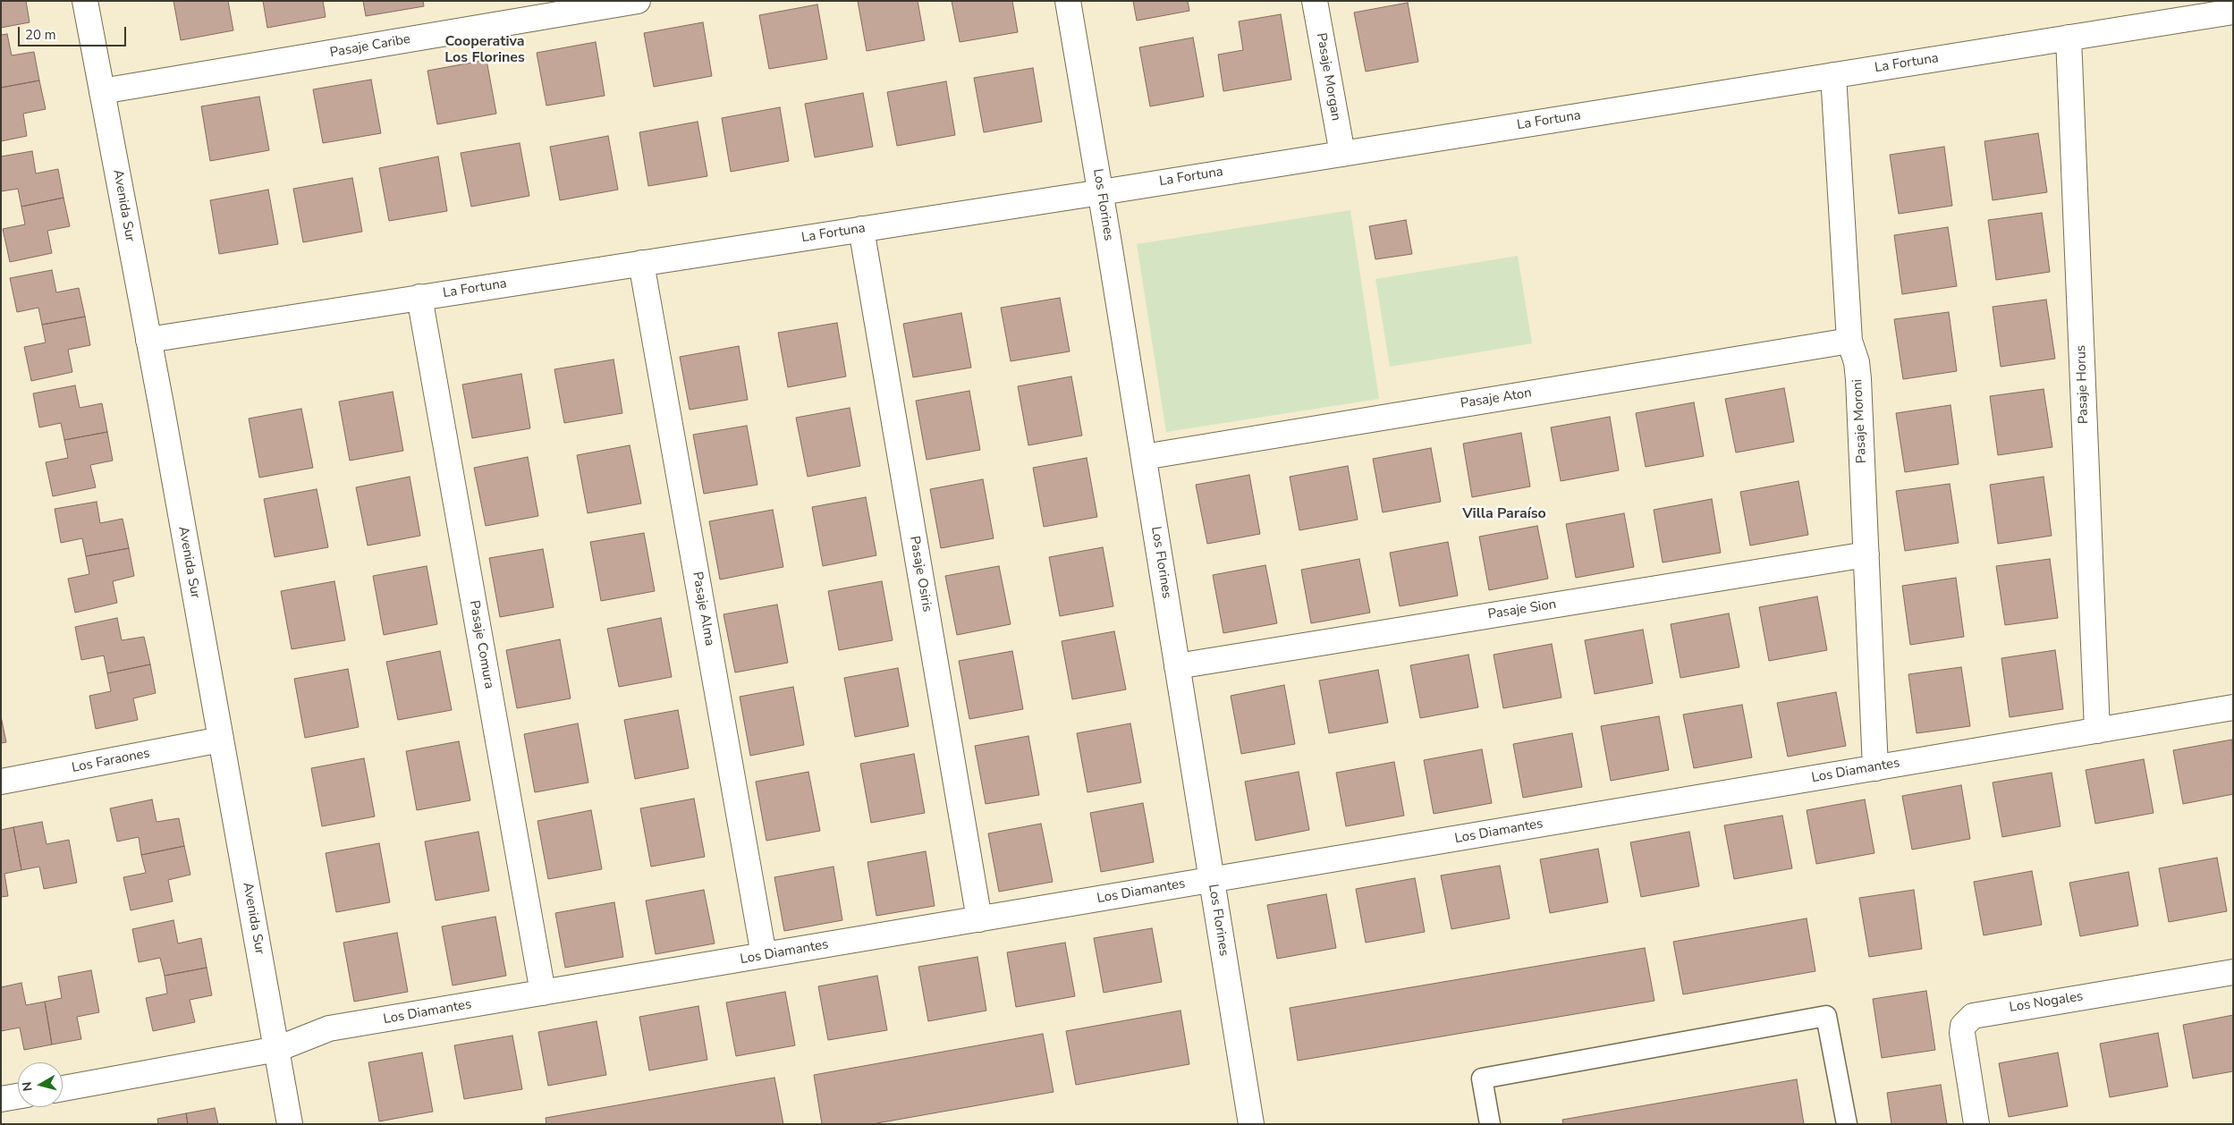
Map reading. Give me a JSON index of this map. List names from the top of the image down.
{
  "streets": {
    "street": [
      "Pasaje Caribe",
      "La Fortuna",
      "Pasaje Morgan",
      "Los Florines",
      "Avenida Sur",
      "Pasaje Horus",
      "Pasaje Aton",
      "Pasaje Moroni",
      "Pasaje Osiris",
      "Pasaje Alma",
      "Pasaje Sion",
      "Pasaje Comura",
      "Los Faraones",
      "Los Diamantes",
      "Los Nogales"
    ]
  },
  "crossings": [
    ["Pasaje Caribe", "Avenida Sur"],
    ["La Fortuna", "Pasaje Morgan"],
    ["La Fortuna", "Los Florines"],
    ["La Fortuna", "Avenida Sur"],
    ["La Fortuna", "Pasaje Horus"],
    ["La Fortuna", "Pasaje Moroni"],
    ["La Fortuna", "Pasaje Osiris"],
    ["La Fortuna", "Pasaje Alma"],
    ["La Fortuna", "Pasaje Comura"],
    ["Los Florines", "Pasaje Aton"],
    ["Los Florines", "Pasaje Sion"],
    ["Los Florines", "Los Diamantes"],
    ["Avenida Sur", "Los Faraones"],
    ["Avenida Sur", "Los Diamantes"],
    ["Pasaje Horus", "Los Diamantes"],
    ["Pasaje Aton", "Pasaje Moroni"],
    ["Pasaje Moroni", "Pasaje Sion"],
    ["Pasaje Moroni", "Los Diamantes"],
    ["Pasaje Osiris", "Los Diamantes"],
    ["Pasaje Alma", "Los Diamantes"],
    ["Pasaje Comura", "Los Diamantes"]
  ],
  "districts": ["Cooperativa Los Florines", "Villa Paraíso"],
  "scale_bar": "20 m",
  "north": "left"
}
